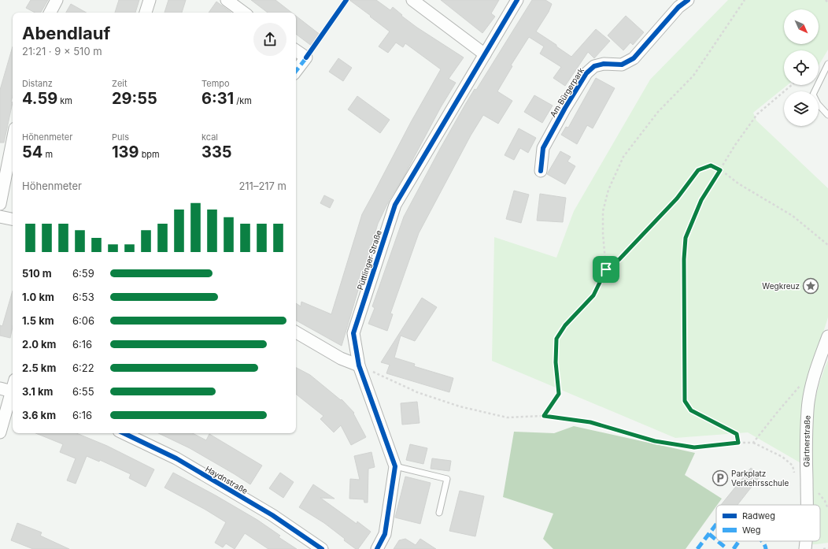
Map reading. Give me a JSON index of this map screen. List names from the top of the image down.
{
  "streets": {
    "street": [
      "Am Bürgerpark",
      "Püttlinger Straße",
      "Gärtnerstraße",
      "Haydnstraße"
    ]
  },
  "places": {
    "place": ["Wegkreuz"],
    "parking": ["Parkplatz Verkehrsschule"]
  },
  "legend": ["Radweg", "Weg"],
  "north": "bottom right",
  "page": {
    "heading": ["Abendlauf", "21:21 · 9 × 510 m"],
    "stats": [
      ["Distanz", "4.59 km"],
      ["Zeit", "29:55"],
      ["Tempo", "6:31 /km"],
      ["Höhenmeter", "54 m"],
      ["Puls", "139 bpm"],
      ["kcal", "335"]
    ],
    "chart": ["Höhenmeter", "211–217 m"],
    "list": [
      {
        "name": "510 m",
        "note": "6:59"
      },
      {
        "name": "1.0 km",
        "note": "6:53"
      },
      {
        "name": "1.5 km",
        "note": "6:06"
      },
      {
        "name": "2.0 km",
        "note": "6:16"
      },
      {
        "name": "2.5 km",
        "note": "6:22"
      },
      {
        "name": "3.1 km",
        "note": "6:55"
      },
      {
        "name": "3.6 km",
        "note": "6:16"
      }
    ]
  }
}
